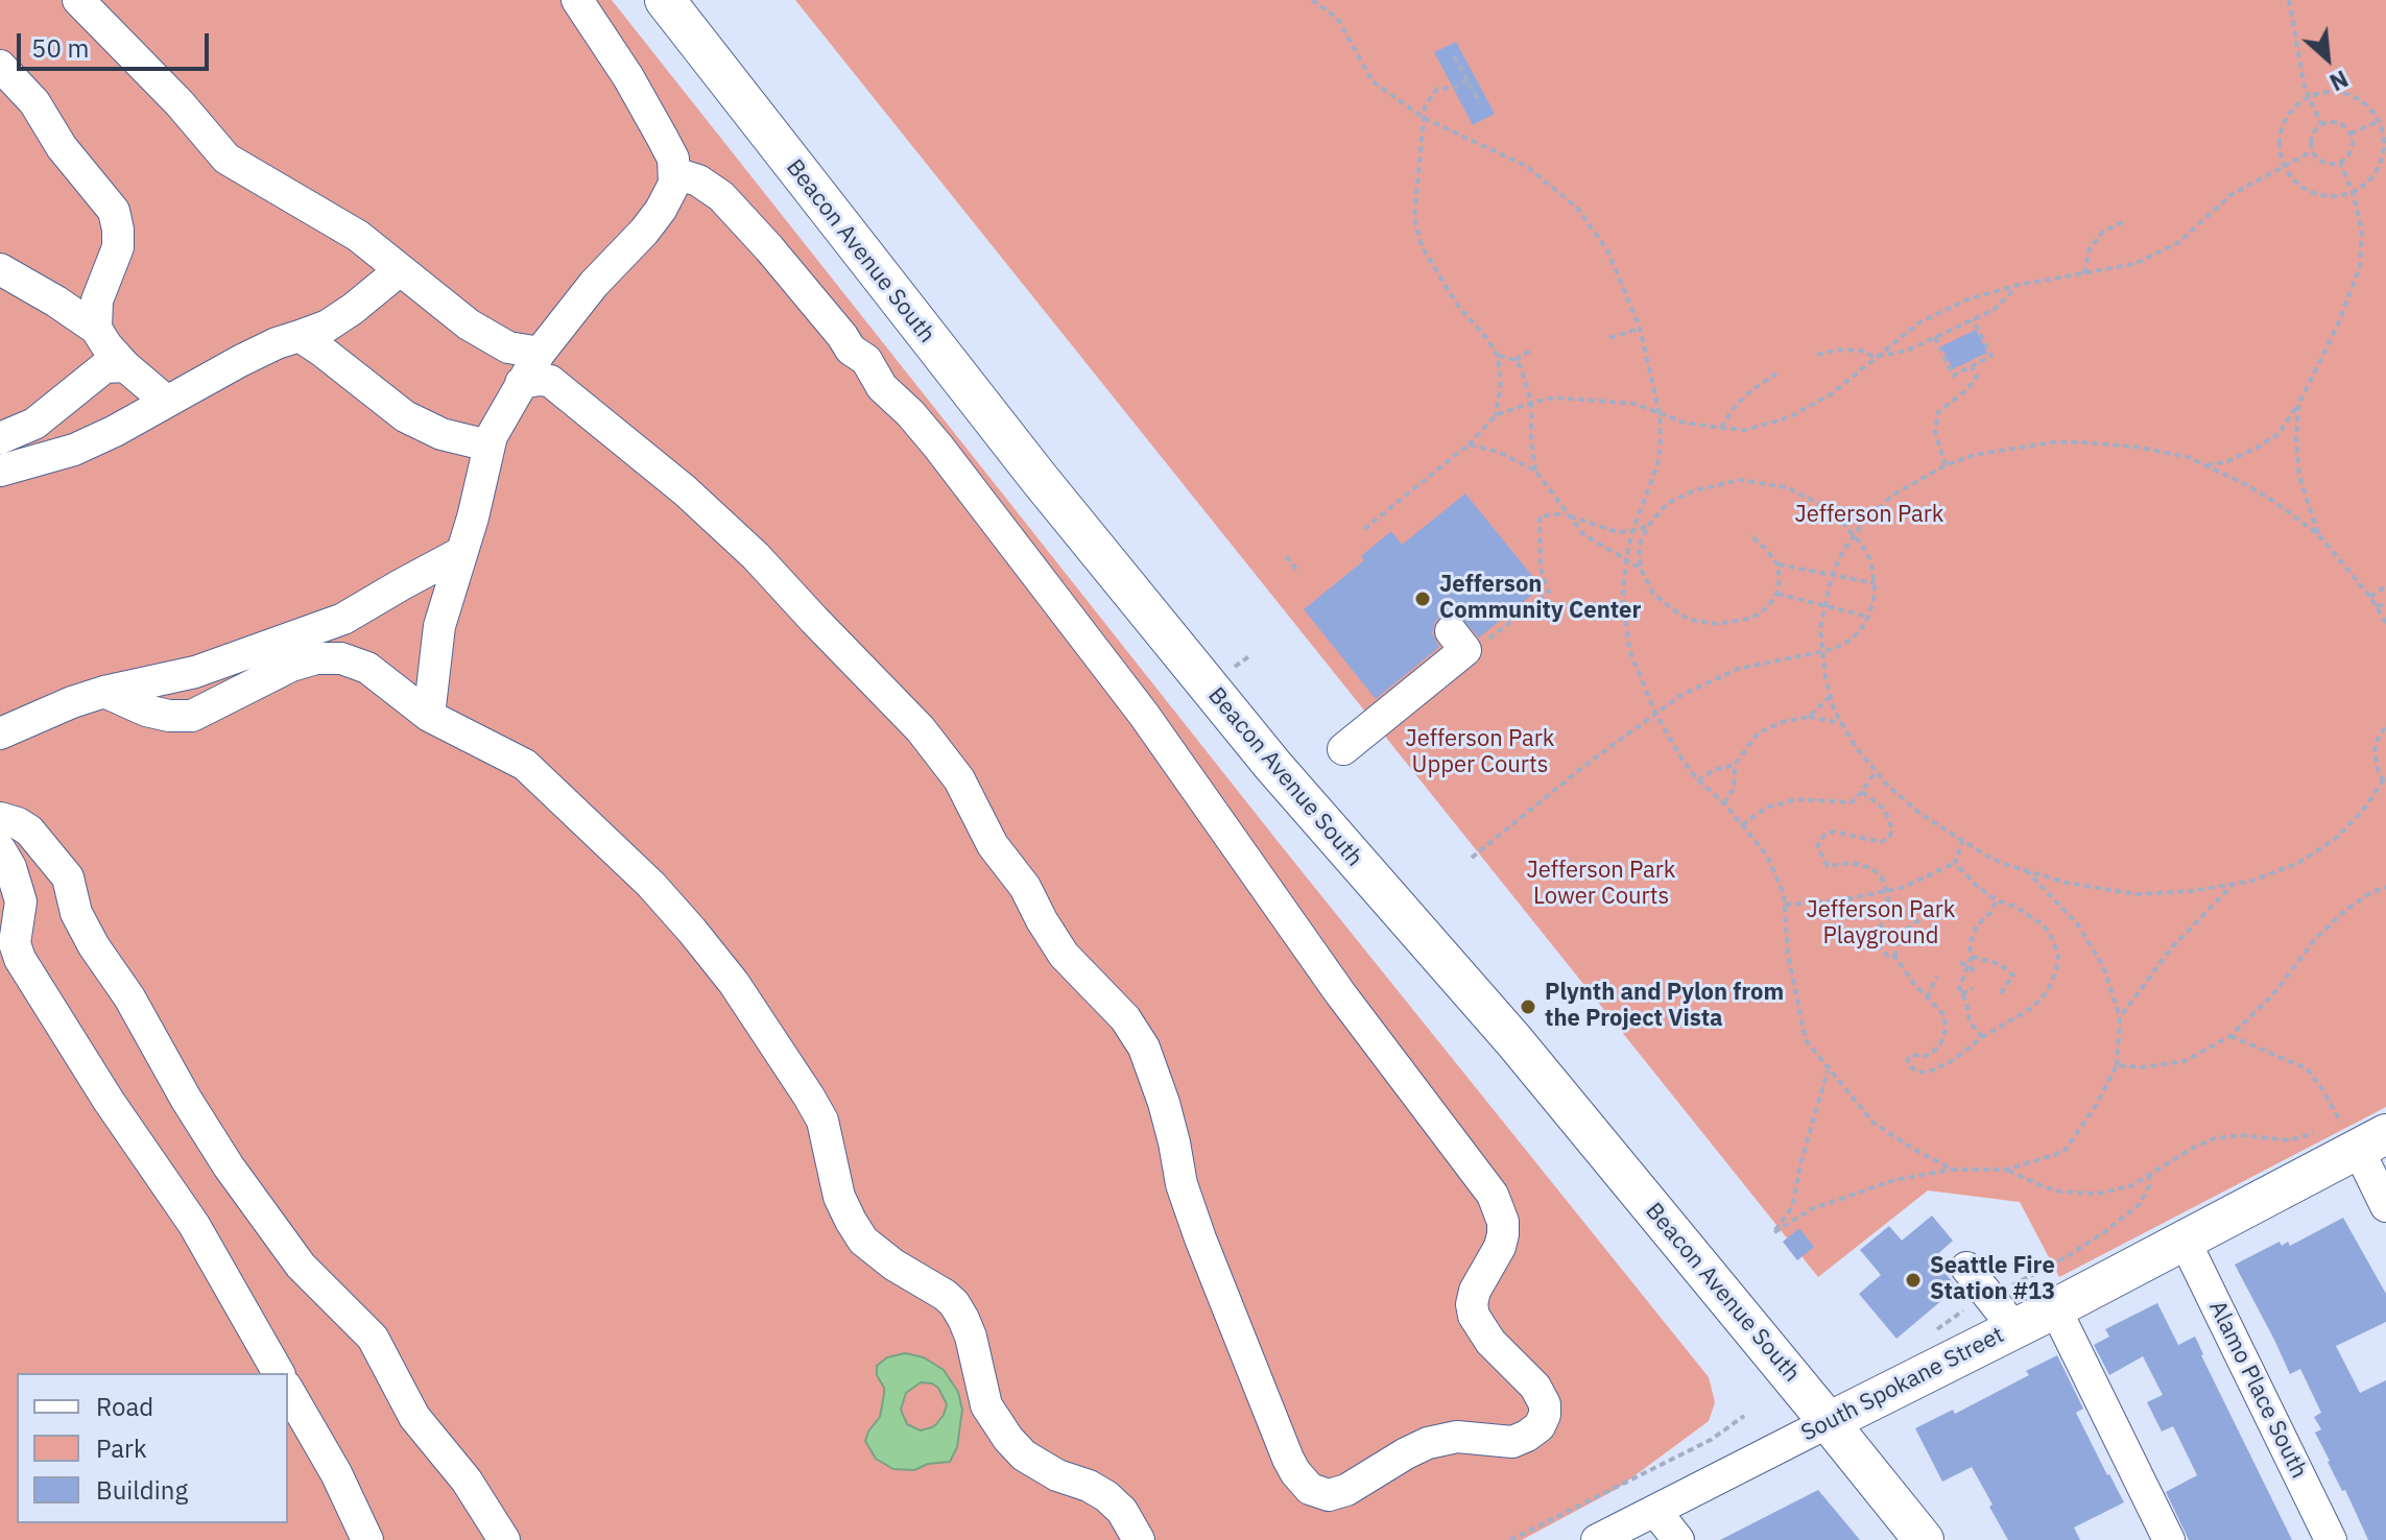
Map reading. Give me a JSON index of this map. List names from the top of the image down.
{
  "streets": {
    "main road": ["Beacon Avenue South", "South Spokane Street"],
    "street": ["Alamo Place South"]
  },
  "crossings": [
    ["Beacon Avenue South", "South Spokane Street"],
    ["South Spokane Street", "Alamo Place South"]
  ],
  "parks": [
    "Jefferson Park",
    "Jefferson Park Upper Courts",
    "Jefferson Park Lower Courts",
    "Jefferson Park Playground"
  ],
  "places": ["Jefferson Community Center", "Plynth and Pylon from the Project Vista", "Seattle Fire Station #13"],
  "legend": ["Road", "Park", "Building"],
  "scale_bar": "50 m",
  "north": "bottom right"
}
